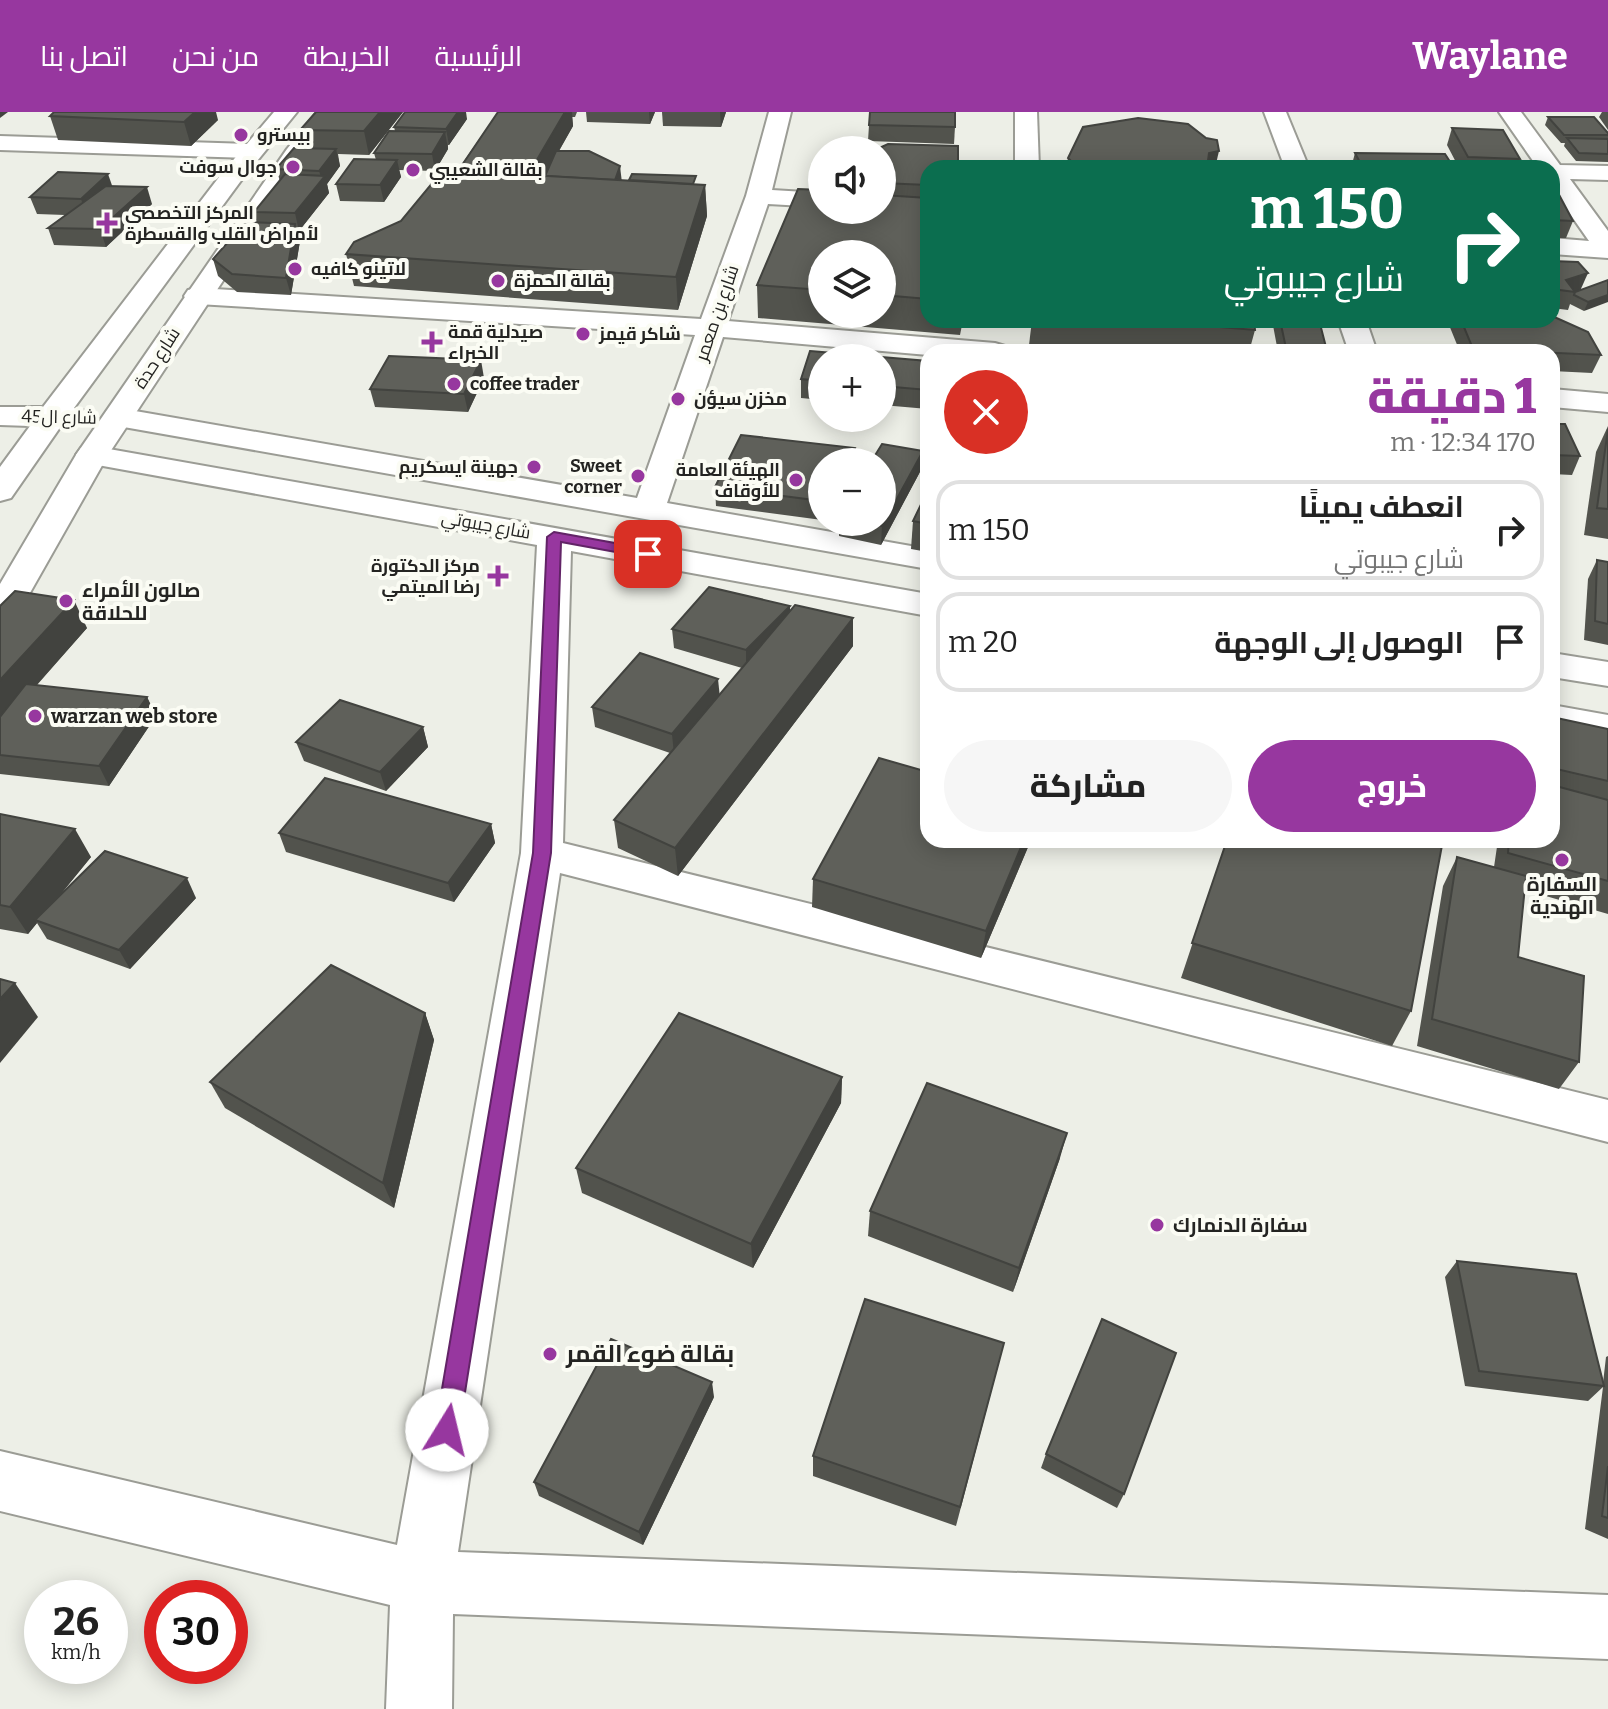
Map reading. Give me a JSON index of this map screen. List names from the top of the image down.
{
  "streets": {
    "street": [
      "شارع بن معمر",
      "شارع حدة",
      "شارع ال45",
      "شارع جيبوتي"
    ]
  },
  "crossings": [
    ["شارع حدة", "شارع ال45"],
    ["شارع حدة", "شارع جيبوتي"],
    ["شارع ال45", "شارع جيبوتي"]
  ],
  "places": {
    "other": [
      "بيسترو",
      "جوال سوفت",
      "بقالة الشعيبي",
      "لاتينو كافيه",
      "بقالة الحمزة",
      "شاكر قيمز",
      "coffee trader",
      "مخزن سيؤن",
      "جهينة ايسكريم",
      "Sweet corner",
      "الهيئة العامة للأوقاف",
      "صالون الأمراء للحلاقة",
      "warzan web store",
      "السفارة الهندية",
      "سفارة الدنمارك",
      "بقالة ضوء القمر"
    ],
    "health": ["المركز التخصصي لأمراض القلب والقسطرة", "صيدلية قمة الخبراء", "مركز الدكتورة رضا الميتمي"]
  },
  "page": {
    "header": "Waylane",
    "nav": [
      "الرئيسية",
      "الخريطة",
      "من نحن",
      "اتصل بنا"
    ],
    "map_buttons": ["+", "−"],
    "turn": ["150 m", "شارع جيبوتي"],
    "heading": ["1 دقيقة", "170 m · 12:34"],
    "list": [
      {
        "name": "انعطف يمينًا",
        "note": "شارع جيبوتي",
        "value": "150 m"
      },
      {
        "name": "الوصول إلى الوجهة",
        "value": "20 m"
      }
    ],
    "buttons": ["خروج", "مشاركة"],
    "speed": "26 km/h",
    "limit": "30"
  }
}
